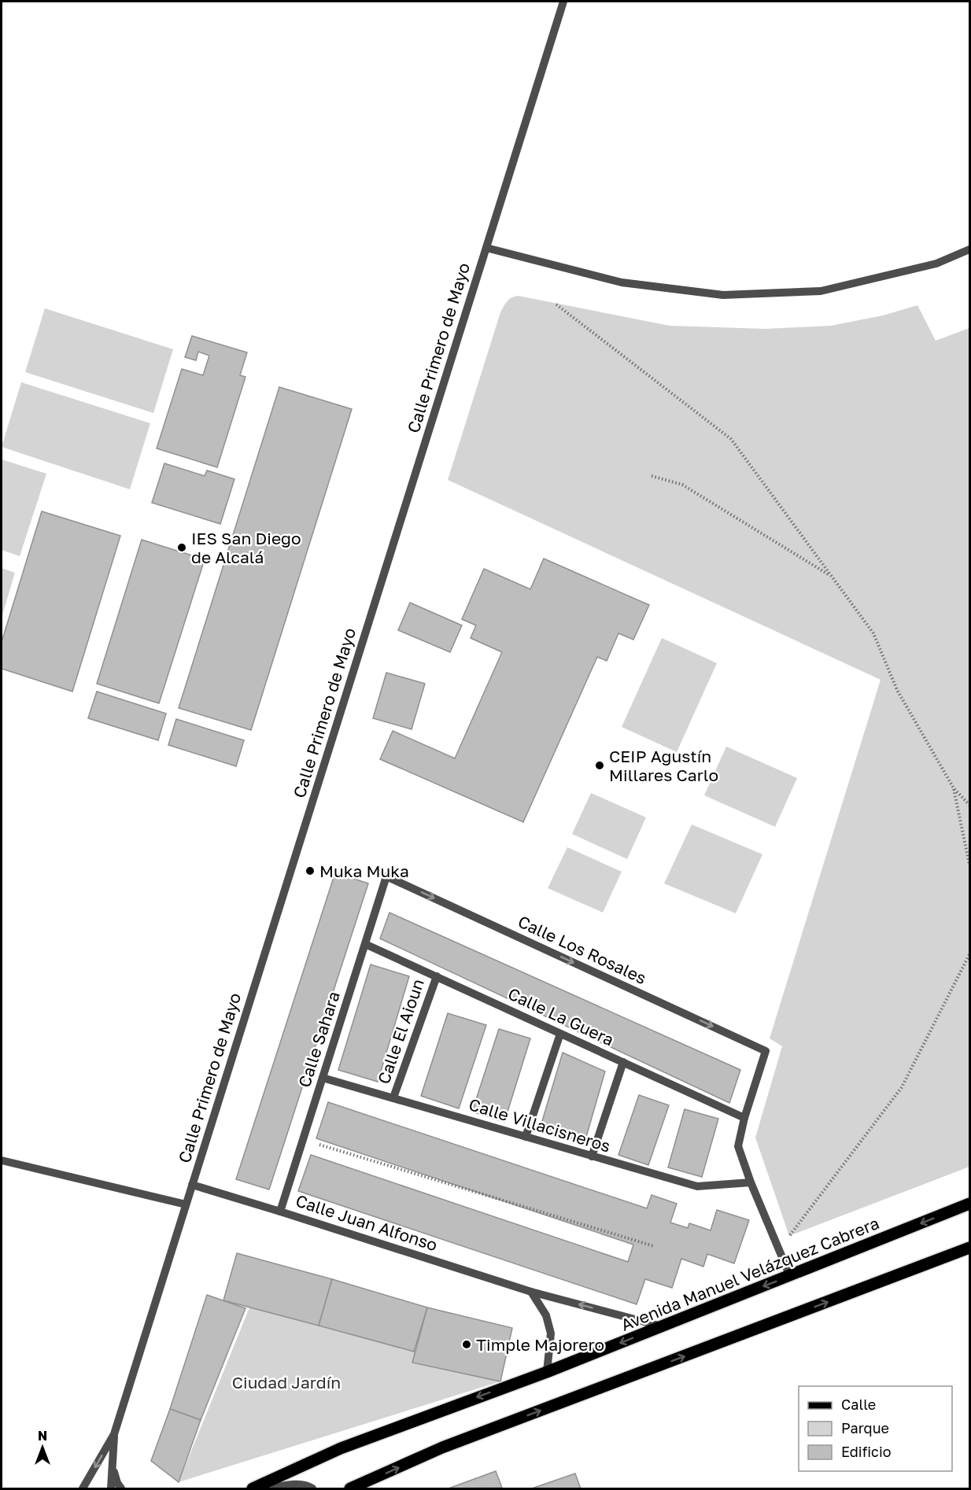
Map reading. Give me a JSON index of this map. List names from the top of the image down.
{
  "streets": {
    "main road": ["Avenida Manuel Velázquez Cabrera"],
    "street": [
      "Calle Primero de Mayo",
      "Calle Los Rosales",
      "Calle La Guera",
      "Calle El Aioun",
      "Calle Sahara",
      "Calle Villacisneros",
      "Calle Juan Alfonso"
    ]
  },
  "crossings": [
    ["Calle Primero de Mayo", "Calle Juan Alfonso"],
    ["Calle Los Rosales", "Calle La Guera"],
    ["Calle Los Rosales", "Calle Sahara"],
    ["Calle La Guera", "Calle El Aioun"],
    ["Calle La Guera", "Calle Sahara"],
    ["Calle El Aioun", "Calle Villacisneros"],
    ["Calle Sahara", "Calle Villacisneros"],
    ["Calle Sahara", "Calle Juan Alfonso"],
    ["Calle Juan Alfonso", "Avenida Manuel Velázquez Cabrera"]
  ],
  "one_way": ["Calle Los Rosales"],
  "parks": ["Ciudad Jardín"],
  "places": [
    "IES San Diego de Alcalá",
    "CEIP Agustín Millares Carlo",
    "Muka Muka",
    "Timple Majorero"
  ],
  "legend": ["Calle", "Parque", "Edificio"],
  "north": "top"
}
